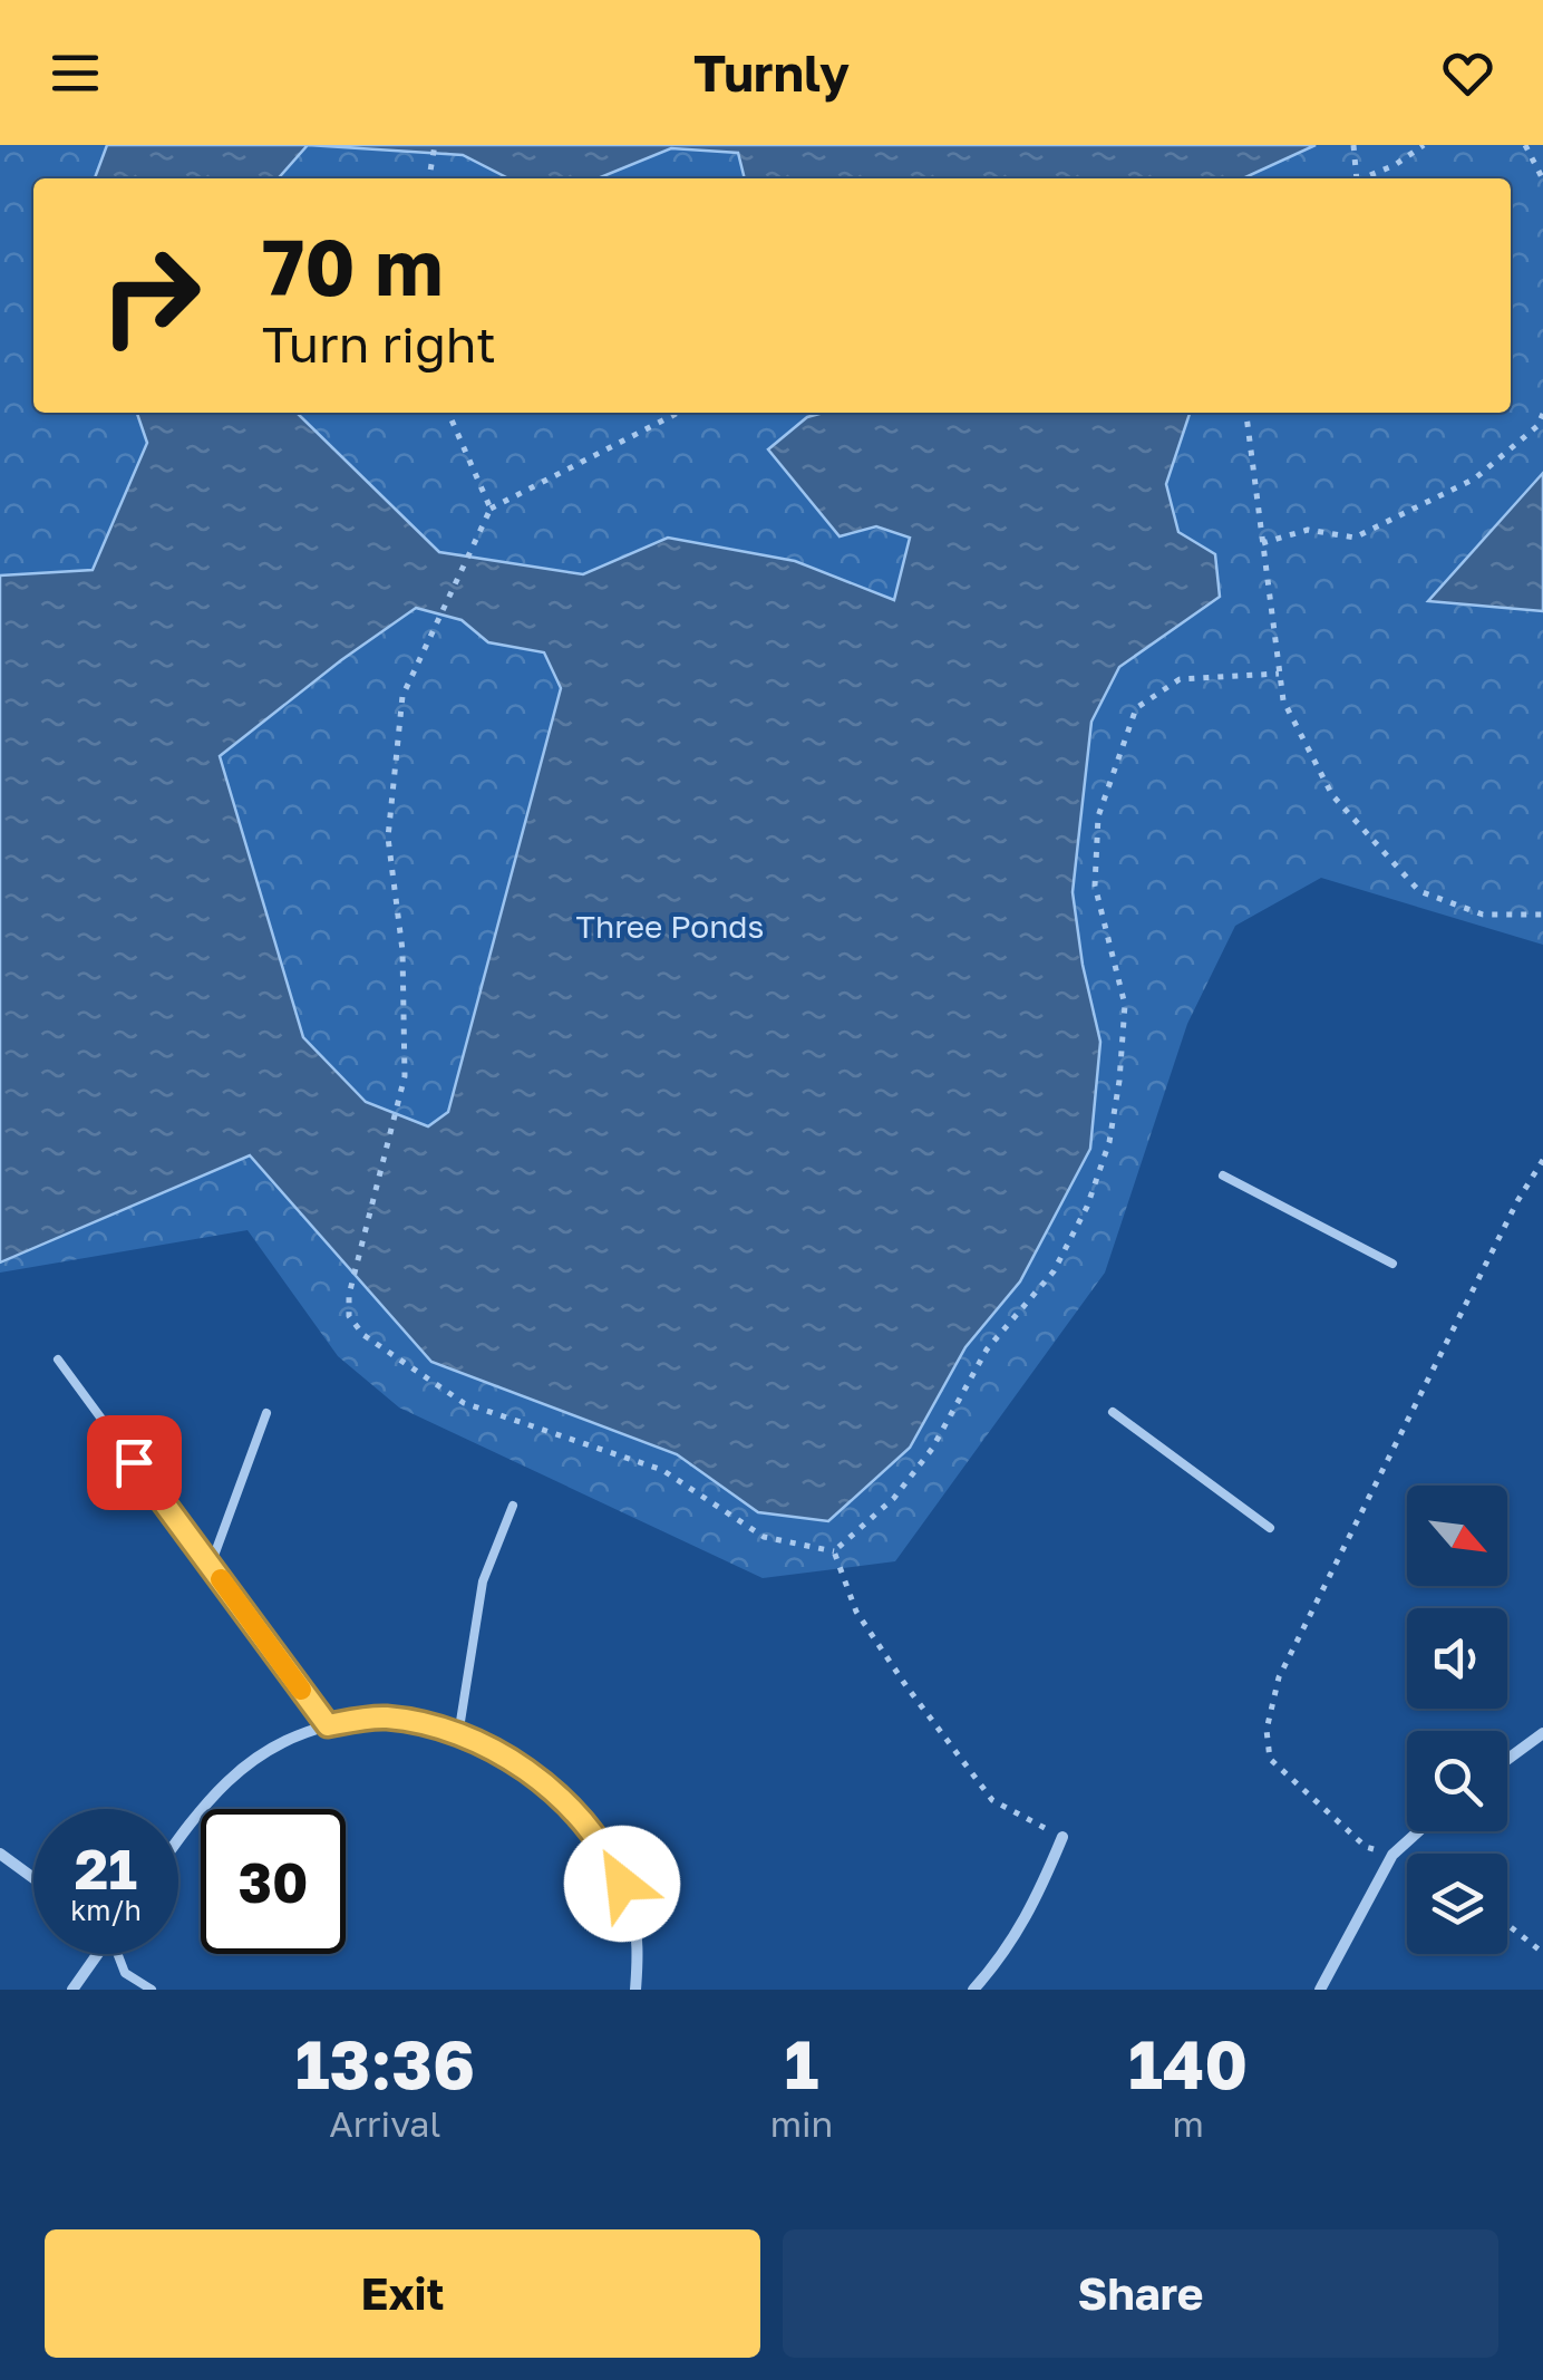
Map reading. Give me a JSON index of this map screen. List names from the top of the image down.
{
  "parks": ["Three Ponds"],
  "north": "bottom right",
  "page": {
    "header": "Turnly",
    "turn": ["70 m", "Turn right"],
    "speed": "21 km/h",
    "limit": "30",
    "eta": [
      "13:36",
      "Arrival",
      "1",
      "min",
      "140",
      "m"
    ],
    "buttons": ["Exit", "Share"]
  }
}
